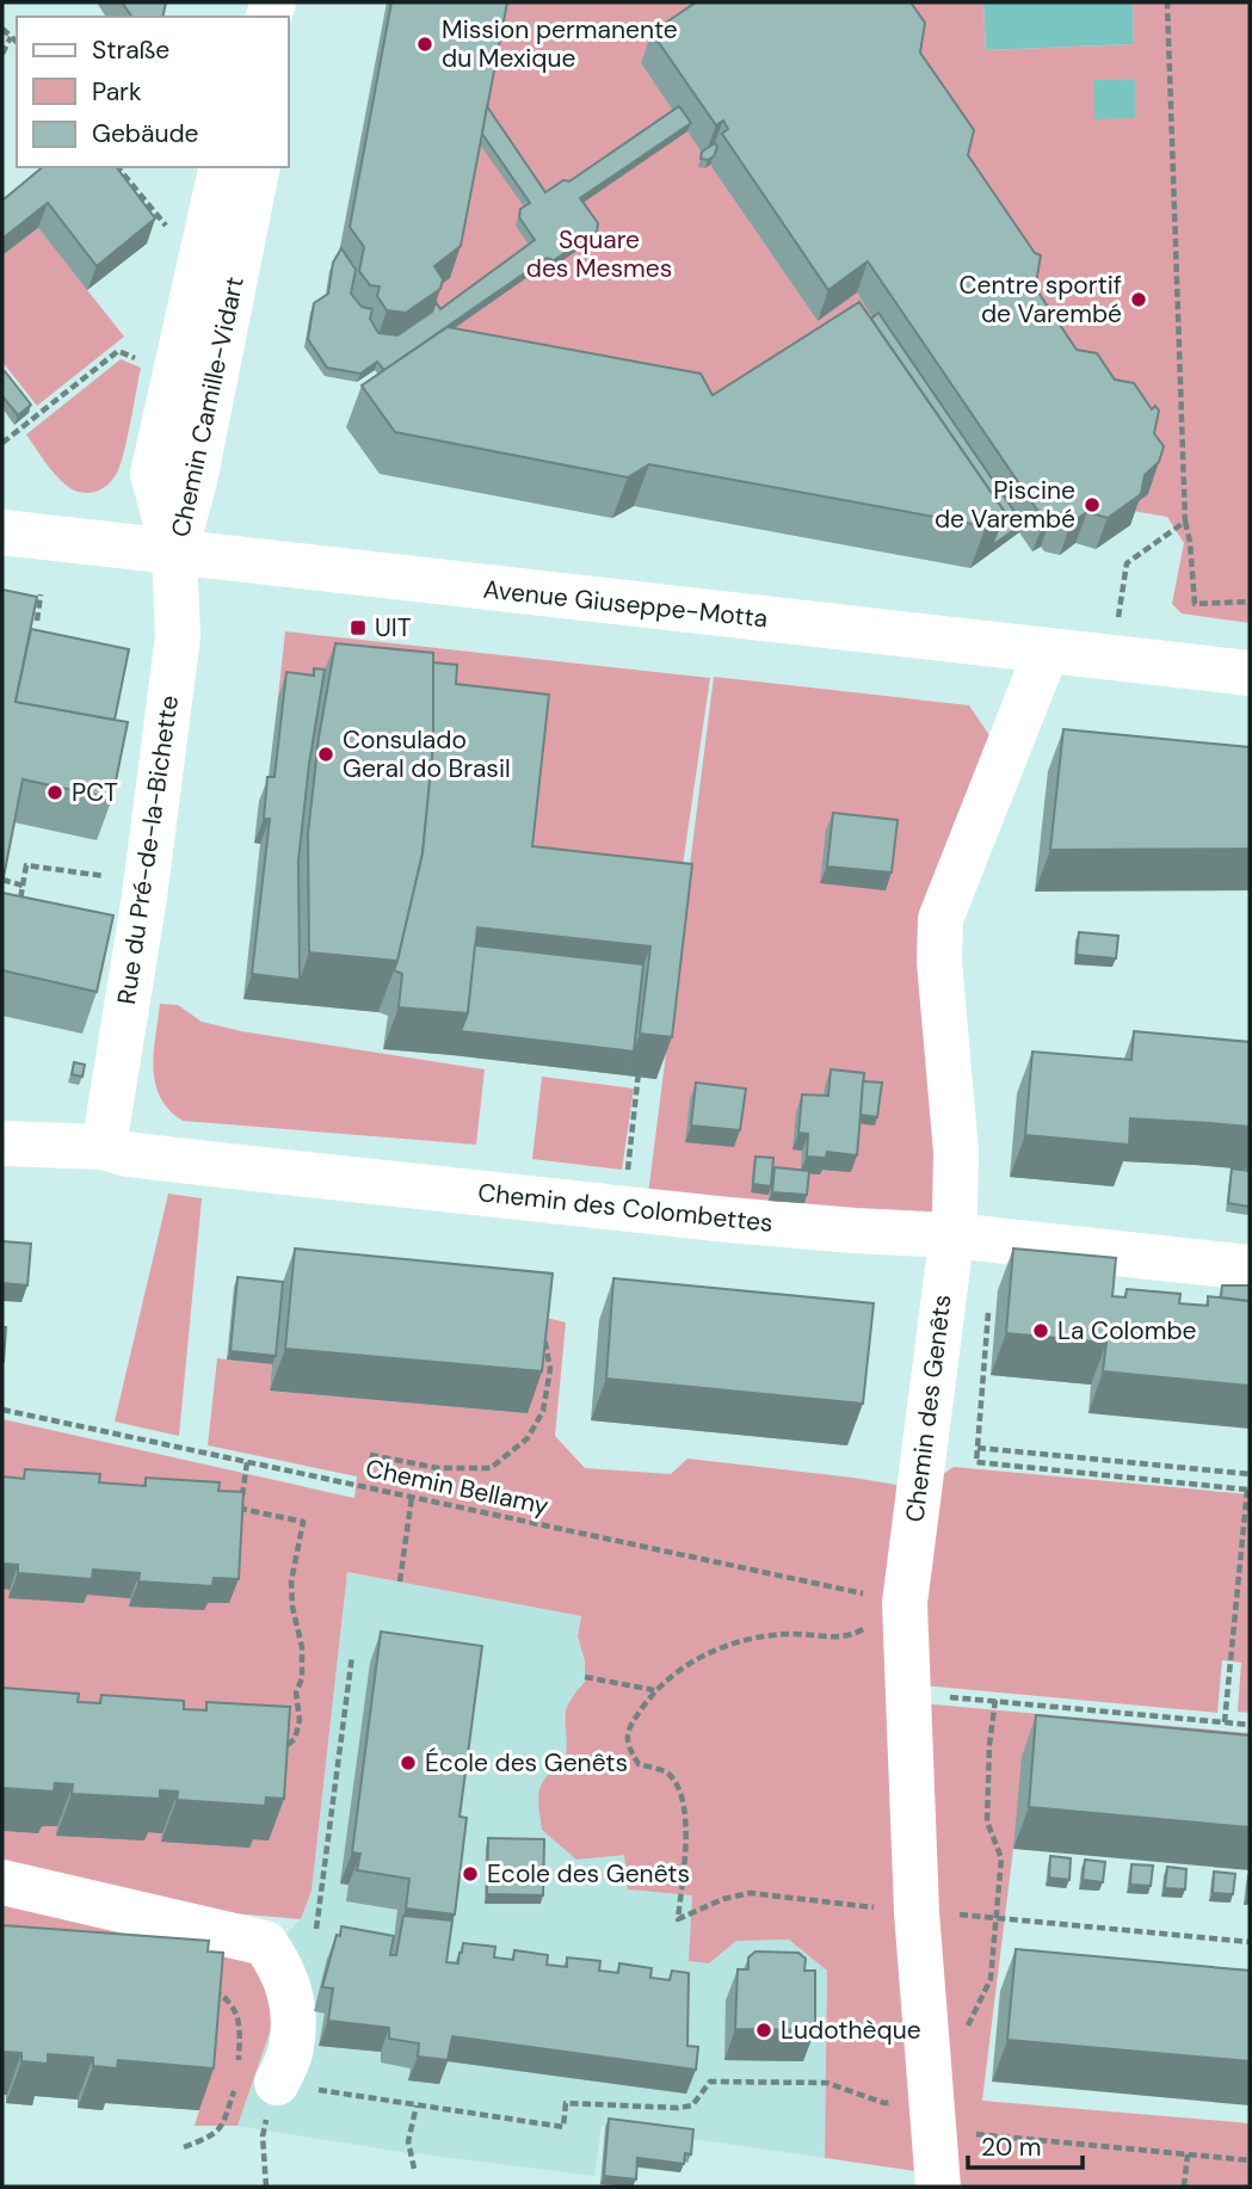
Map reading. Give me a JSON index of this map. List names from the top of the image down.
{
  "streets": {
    "street": [
      "Chemin Camille-Vidart",
      "Avenue Giuseppe-Motta",
      "Rue du Pré-de-la-Bichette",
      "Chemin des Colombettes",
      "Chemin des Genêts"
    ],
    "path": ["Chemin Bellamy"]
  },
  "crossings": [
    ["Chemin Camille-Vidart", "Avenue Giuseppe-Motta"],
    ["Chemin Camille-Vidart", "Rue du Pré-de-la-Bichette"],
    ["Avenue Giuseppe-Motta", "Rue du Pré-de-la-Bichette"],
    ["Avenue Giuseppe-Motta", "Chemin des Genêts"],
    ["Rue du Pré-de-la-Bichette", "Chemin des Colombettes"],
    ["Chemin des Colombettes", "Chemin des Genêts"],
    ["Chemin des Genêts", "Chemin Bellamy"]
  ],
  "parks": ["Square des Mesmes"],
  "places": {
    "other": [
      "Mission permanente du Mexique",
      "Centre sportif de Varembé",
      "Piscine de Varembé",
      "Consulado Geral do Brasil",
      "PCT",
      "La Colombe",
      "École des Genêts",
      "Ecole des Genêts",
      "Ludothèque"
    ],
    "transit": ["UIT"]
  },
  "legend": ["Straße", "Park", "Gebäude"],
  "scale_bar": "20 m"
}
